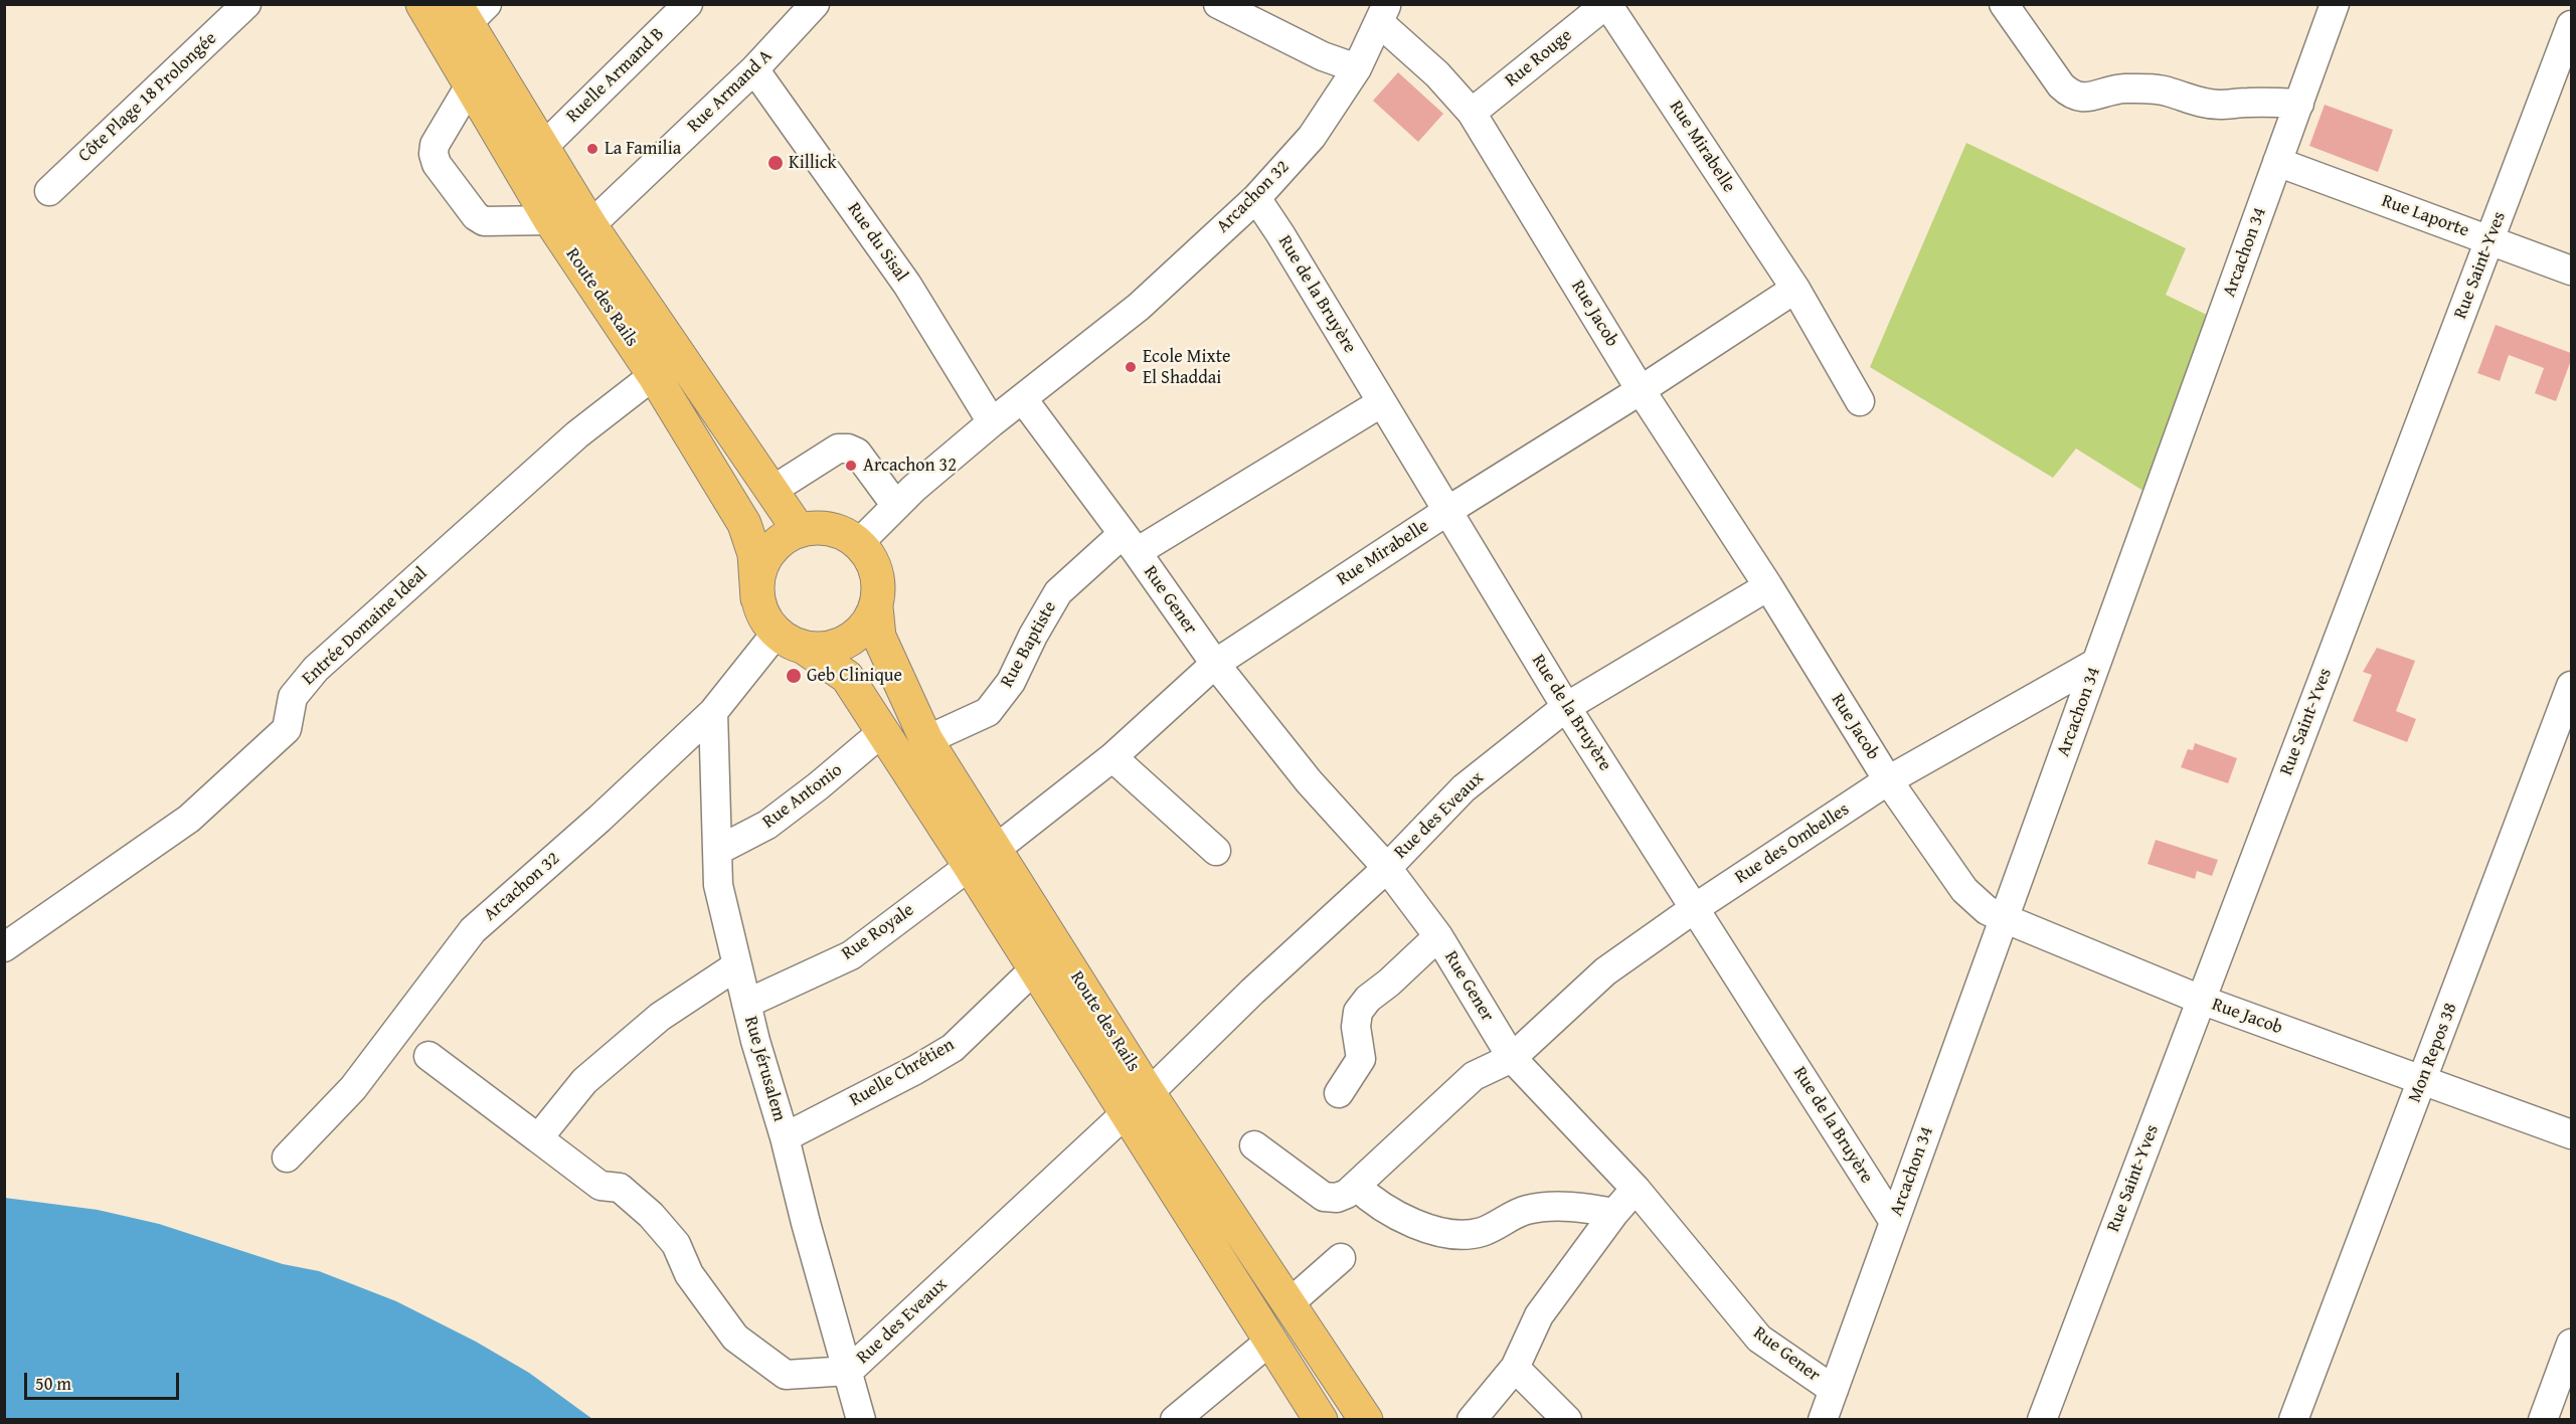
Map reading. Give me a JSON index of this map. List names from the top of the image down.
{
  "streets": {
    "main road": ["Route des Rails"],
    "street": [
      "Rue Rouge",
      "Ruelle Armand B",
      "Rue Armand A",
      "Côte Plage 18 Prolongée",
      "Rue Mirabelle",
      "Arcachon 32",
      "Rue Laporte",
      "Rue du Sisal",
      "Arcachon 34",
      "Rue Saint-Yves",
      "Rue de la Bruyère",
      "Rue Jacob",
      "Rue Gener",
      "Entrée Domaine Ideal",
      "Rue Baptiste",
      "Rue Antonio",
      "Rue des Eveaux",
      "Rue des Ombelles",
      "Rue Royale",
      "Mon Repos 38",
      "Rue Jérusalem",
      "Ruelle Chrétien"
    ]
  },
  "crossings": [
    ["Rue Rouge", "Rue Mirabelle"],
    ["Rue Rouge", "Rue Jacob"],
    ["Ruelle Armand B", "Route des Rails"],
    ["Rue Armand A", "Rue du Sisal"],
    ["Rue Armand A", "Route des Rails"],
    ["Rue Mirabelle", "Rue de la Bruyère"],
    ["Rue Mirabelle", "Route des Rails"],
    ["Rue Mirabelle", "Rue Jacob"],
    ["Rue Mirabelle", "Rue Gener"],
    ["Rue Mirabelle", "Rue Royale"],
    ["Arcachon 32", "Rue du Sisal"],
    ["Arcachon 32", "Rue de la Bruyère"],
    ["Arcachon 32", "Route des Rails"],
    ["Arcachon 32", "Rue Jacob"],
    ["Arcachon 32", "Rue Gener"],
    ["Arcachon 32", "Rue Jérusalem"],
    ["Rue Laporte", "Arcachon 34"],
    ["Rue Laporte", "Rue Saint-Yves"],
    ["Arcachon 34", "Rue de la Bruyère"],
    ["Arcachon 34", "Rue Jacob"],
    ["Arcachon 34", "Rue Gener"],
    ["Arcachon 34", "Rue des Ombelles"],
    ["Rue Saint-Yves", "Rue Jacob"],
    ["Rue de la Bruyère", "Rue Gener"],
    ["Rue de la Bruyère", "Rue des Eveaux"],
    ["Rue de la Bruyère", "Rue des Ombelles"],
    ["Route des Rails", "Entrée Domaine Ideal"],
    ["Route des Rails", "Rue Baptiste"],
    ["Route des Rails", "Rue Antonio"],
    ["Route des Rails", "Rue des Eveaux"],
    ["Route des Rails", "Rue Royale"],
    ["Route des Rails", "Ruelle Chrétien"],
    ["Rue Jacob", "Rue des Eveaux"],
    ["Rue Jacob", "Rue des Ombelles"],
    ["Rue Jacob", "Mon Repos 38"],
    ["Rue Gener", "Rue Baptiste"],
    ["Rue Gener", "Rue des Eveaux"],
    ["Rue Gener", "Rue des Ombelles"],
    ["Rue Antonio", "Rue Jérusalem"],
    ["Rue des Eveaux", "Rue Jérusalem"],
    ["Rue Royale", "Rue Jérusalem"],
    ["Rue Jérusalem", "Ruelle Chrétien"]
  ],
  "places": [
    "La Familia",
    "Killick",
    "Ecole Mixte El Shaddai",
    "Arcachon 32",
    "Geb Clinique"
  ],
  "scale_bar": "50 m"
}
